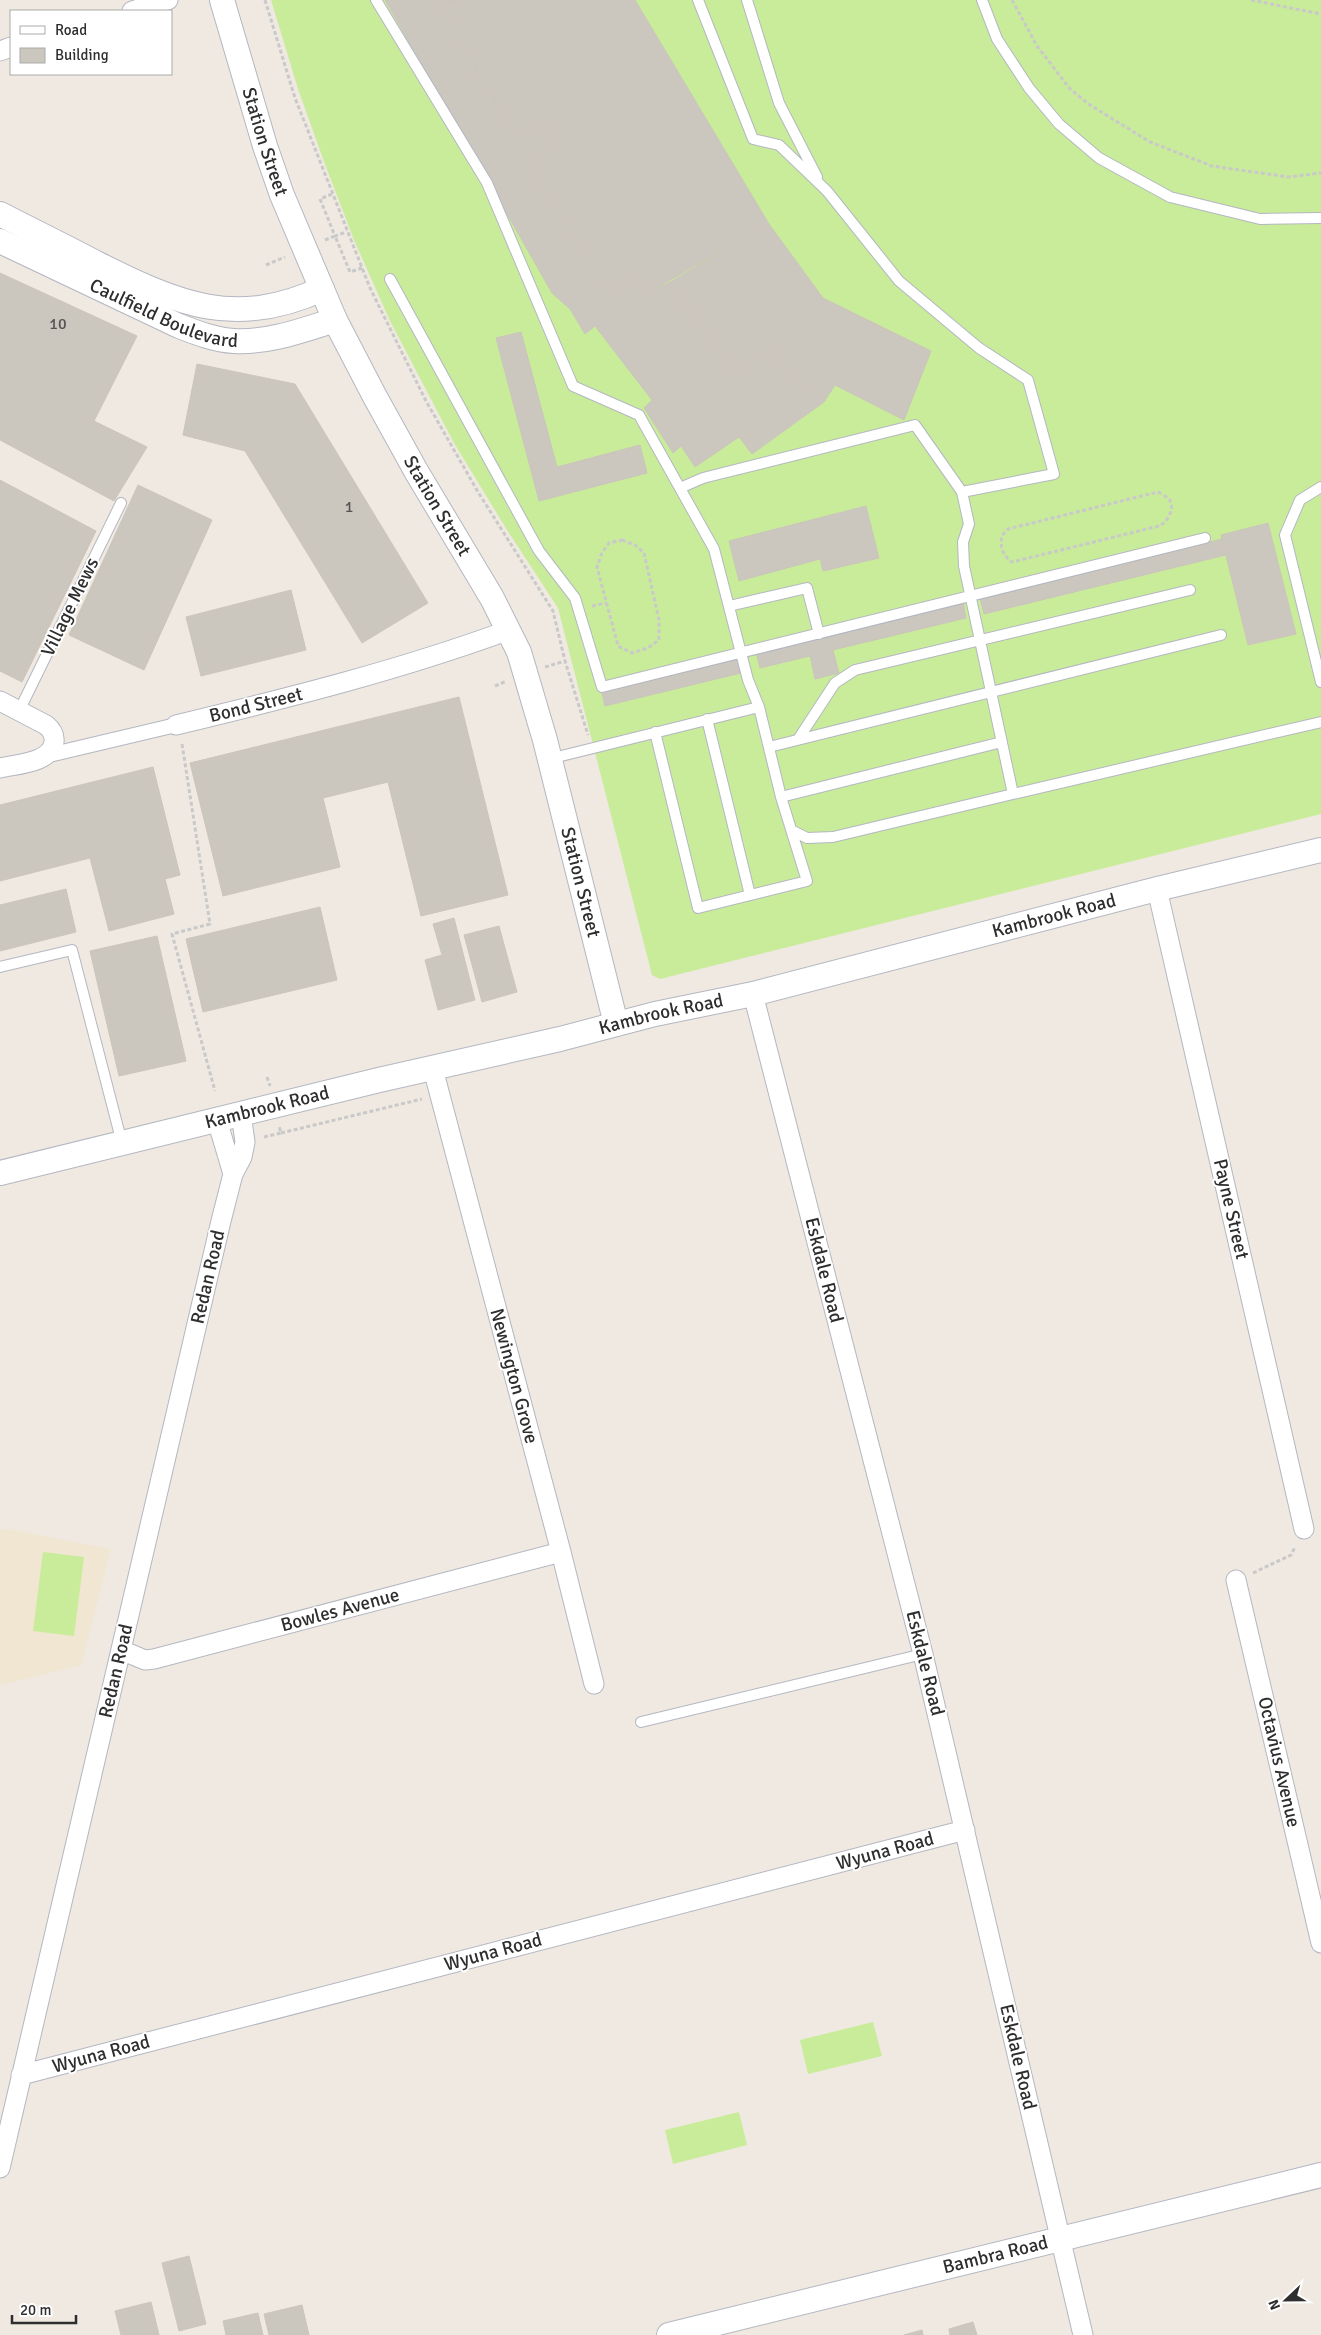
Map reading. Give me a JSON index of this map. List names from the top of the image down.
{
  "streets": {
    "street": [
      "Station Street",
      "Caulfield Boulevard",
      "Bond Street",
      "Kambrook Road",
      "Payne Street",
      "Eskdale Road",
      "Redan Road",
      "Newington Grove",
      "Bowles Avenue",
      "Octavius Avenue",
      "Wyuna Road",
      "Bambra Road"
    ],
    "lane": ["Village Mews"]
  },
  "crossings": [
    ["Station Street", "Caulfield Boulevard"],
    ["Station Street", "Bond Street"],
    ["Station Street", "Kambrook Road"],
    ["Kambrook Road", "Payne Street"],
    ["Kambrook Road", "Eskdale Road"],
    ["Kambrook Road", "Redan Road"],
    ["Kambrook Road", "Newington Grove"],
    ["Eskdale Road", "Wyuna Road"],
    ["Eskdale Road", "Bambra Road"],
    ["Redan Road", "Bowles Avenue"],
    ["Redan Road", "Wyuna Road"],
    ["Newington Grove", "Bowles Avenue"]
  ],
  "house_numbers": ["10", "1"],
  "legend": ["Road", "Building"],
  "scale_bar": "20 m",
  "north": "left"
}
